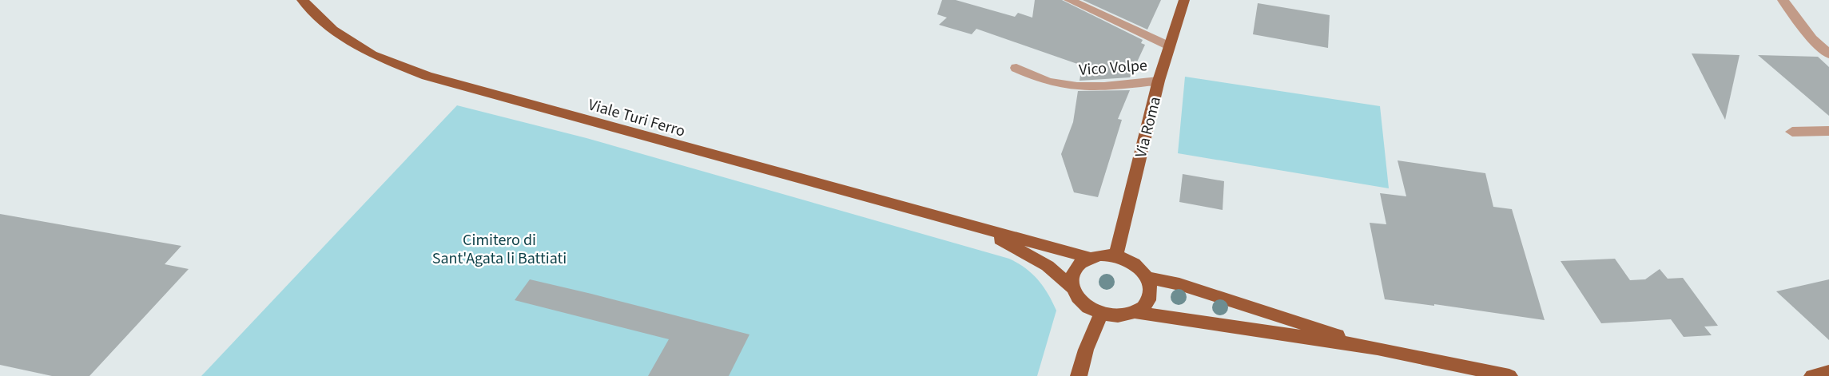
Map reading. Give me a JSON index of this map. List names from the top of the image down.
{
  "streets": {
    "main road": ["Viale Turi Ferro", "Via Roma"],
    "street": ["Vico Volpe"]
  },
  "crossings": [
    ["Vico Volpe", "Via Roma"]
  ],
  "parks": ["Cimitero di Sant'Agata li Battiati"]
}
